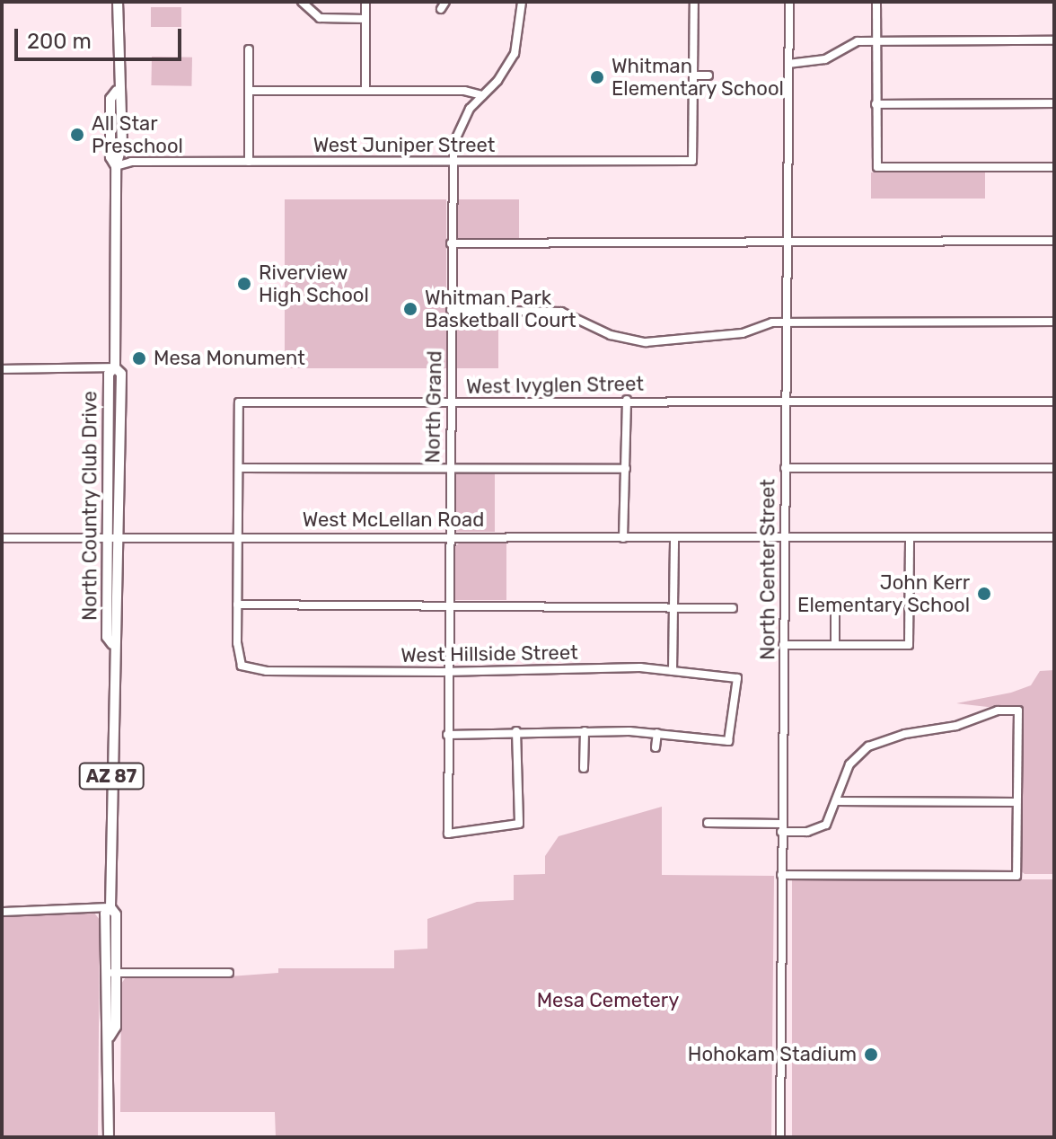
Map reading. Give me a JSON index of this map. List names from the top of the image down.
{
  "streets": {
    "main road": ["North Country Club Drive", "AZ 87"],
    "street": [
      "West Juniper Street",
      "West Ivyglen Street",
      "North Grand",
      "West McLellan Road",
      "North Center Street",
      "West Hillside Street"
    ]
  },
  "crossings": [
    ["West Juniper Street", "North Grand"],
    ["West Juniper Street", "North Country Club Drive"],
    ["West Ivyglen Street", "North Grand"],
    ["West Ivyglen Street", "North Center Street"],
    ["North Grand", "West McLellan Road"],
    ["North Grand", "West Hillside Street"],
    ["North Country Club Drive", "West McLellan Road"],
    ["West McLellan Road", "North Center Street"]
  ],
  "parks": ["Mesa Cemetery"],
  "places": [
    "Whitman Elementary School",
    "All Star Preschool",
    "Riverview High School",
    "Whitman Park Basketball Court",
    "Mesa Monument",
    "John Kerr Elementary School",
    "Hohokam Stadium"
  ],
  "scale_bar": "200 m"
}
